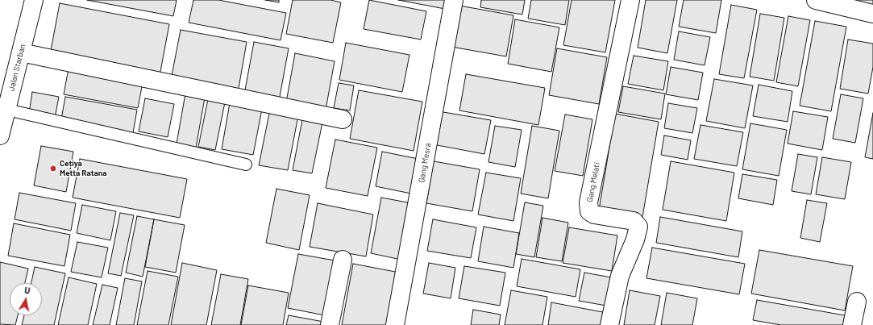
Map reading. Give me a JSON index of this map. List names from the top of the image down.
{
  "streets": {
    "street": ["Jalan Starban", "Gang Mesra", "Gang Melati"]
  },
  "places": ["Cetiya Metta Ratana"],
  "north": "top"
}
